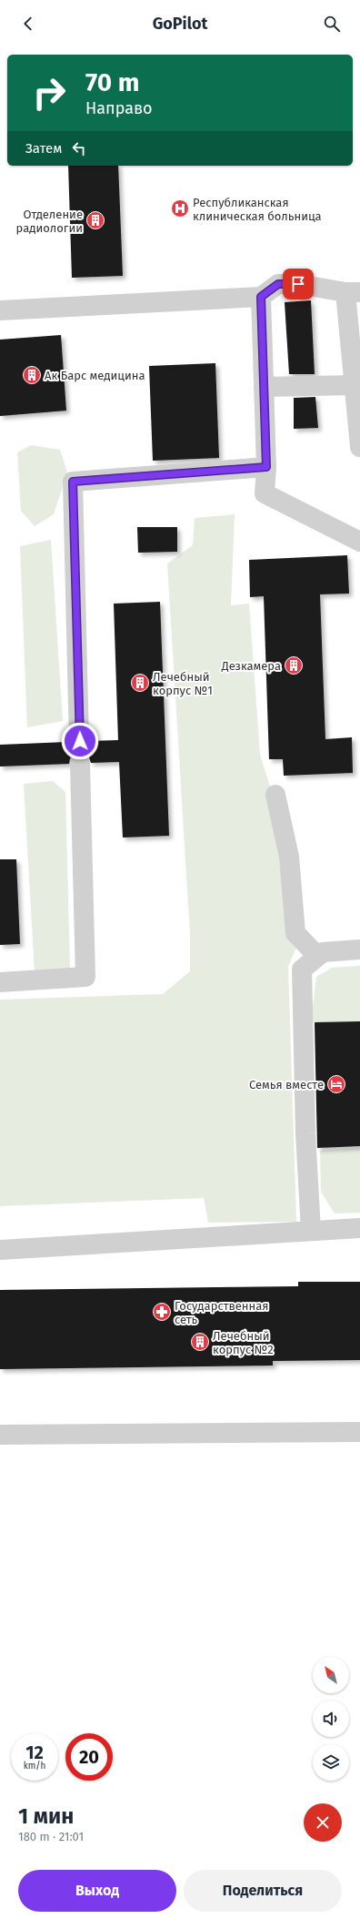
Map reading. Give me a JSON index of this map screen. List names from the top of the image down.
{
  "places": {
    "hospital": ["Республиканская клиническая больница"],
    "building": [
      "Отделение радиологии",
      "Ак Барс медицина",
      "Дезкамера",
      "Лечебный корпус №1",
      "Лечебный корпус №2"
    ],
    "hotel": ["Семья вместе"],
    "pharmacy": ["Государственная сеть"]
  },
  "north": "top left",
  "page": {
    "header": "GoPilot",
    "turn": ["70 m", "Направо"],
    "then": "Затем",
    "speed": "12 km/h",
    "limit": "20",
    "heading": ["1 мин", "180 m · 21:01"],
    "buttons": ["Выход", "Поделиться"]
  }
}
